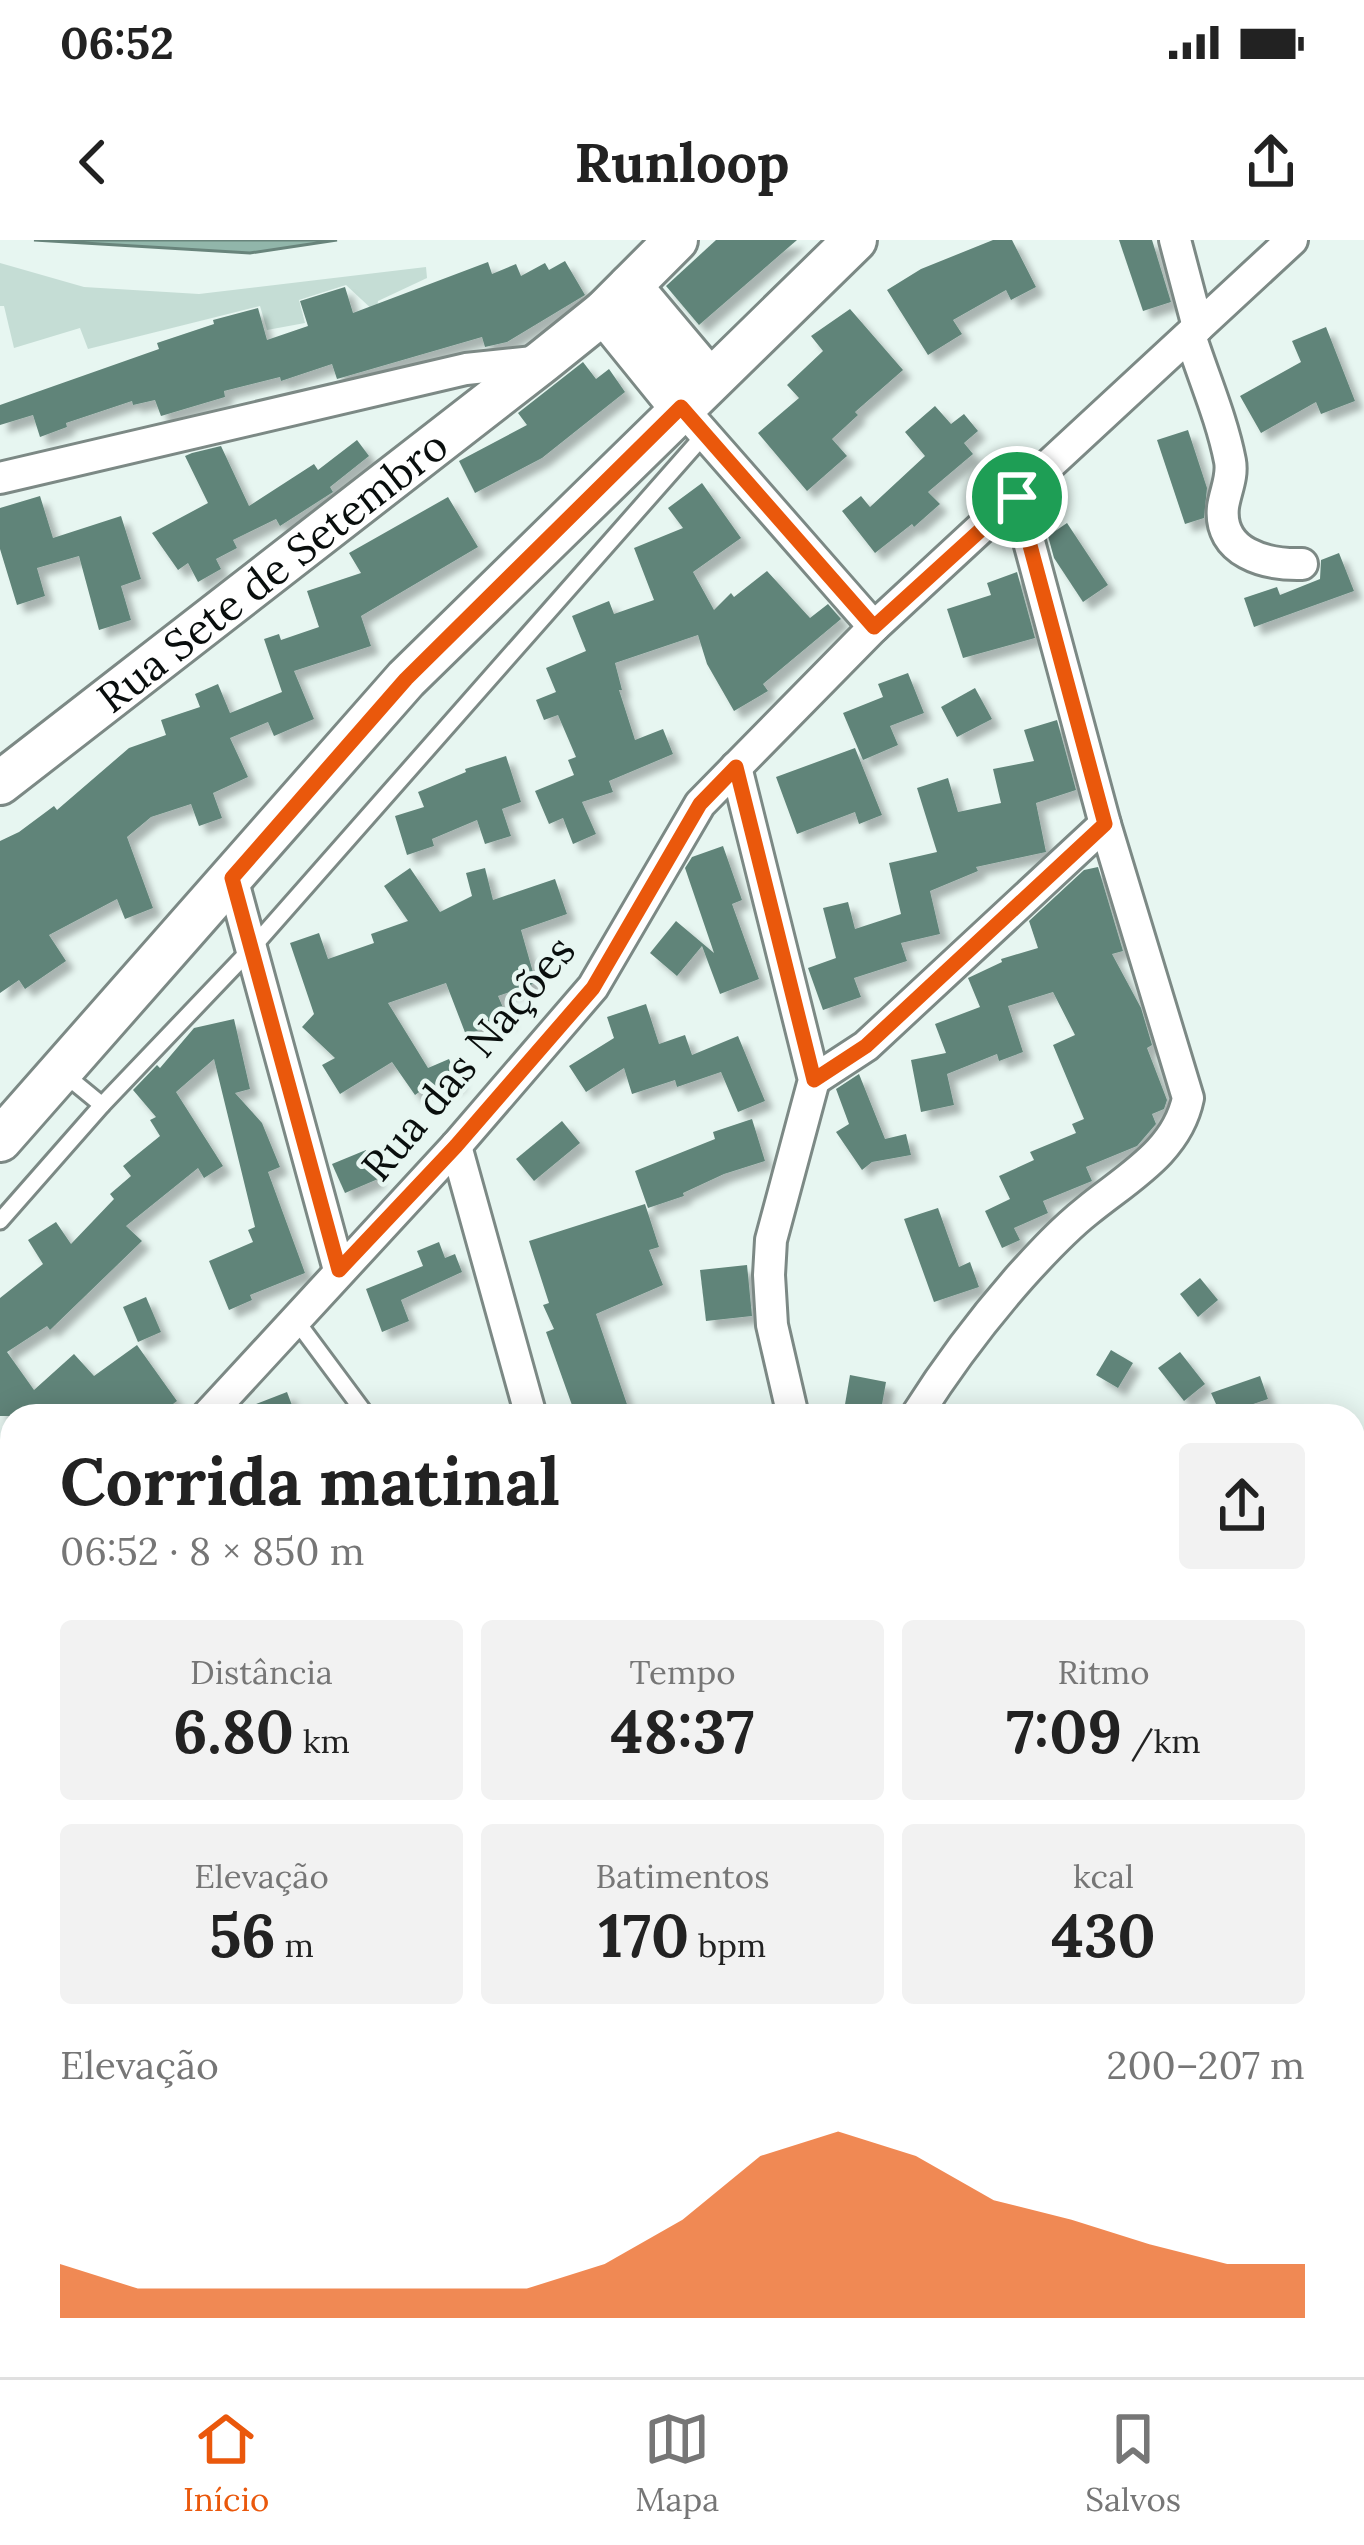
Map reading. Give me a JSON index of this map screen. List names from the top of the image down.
{
  "streets": {
    "main road": ["Rua Sete de Setembro"],
    "street": ["Rua das Nações"]
  },
  "page": {
    "status": "06:52",
    "header": "Runloop",
    "heading": ["Corrida matinal", "06:52 · 8 × 850 m"],
    "stats": [
      ["Distância", "6.80 km"],
      ["Tempo", "48:37"],
      ["Ritmo", "7:09 /km"],
      ["Elevação", "56 m"],
      ["Batimentos", "170 bpm"],
      ["kcal", "430"]
    ],
    "chart": ["Elevação", "200–207 m"],
    "tabs": ["Início", "Mapa", "Salvos"]
  }
}
